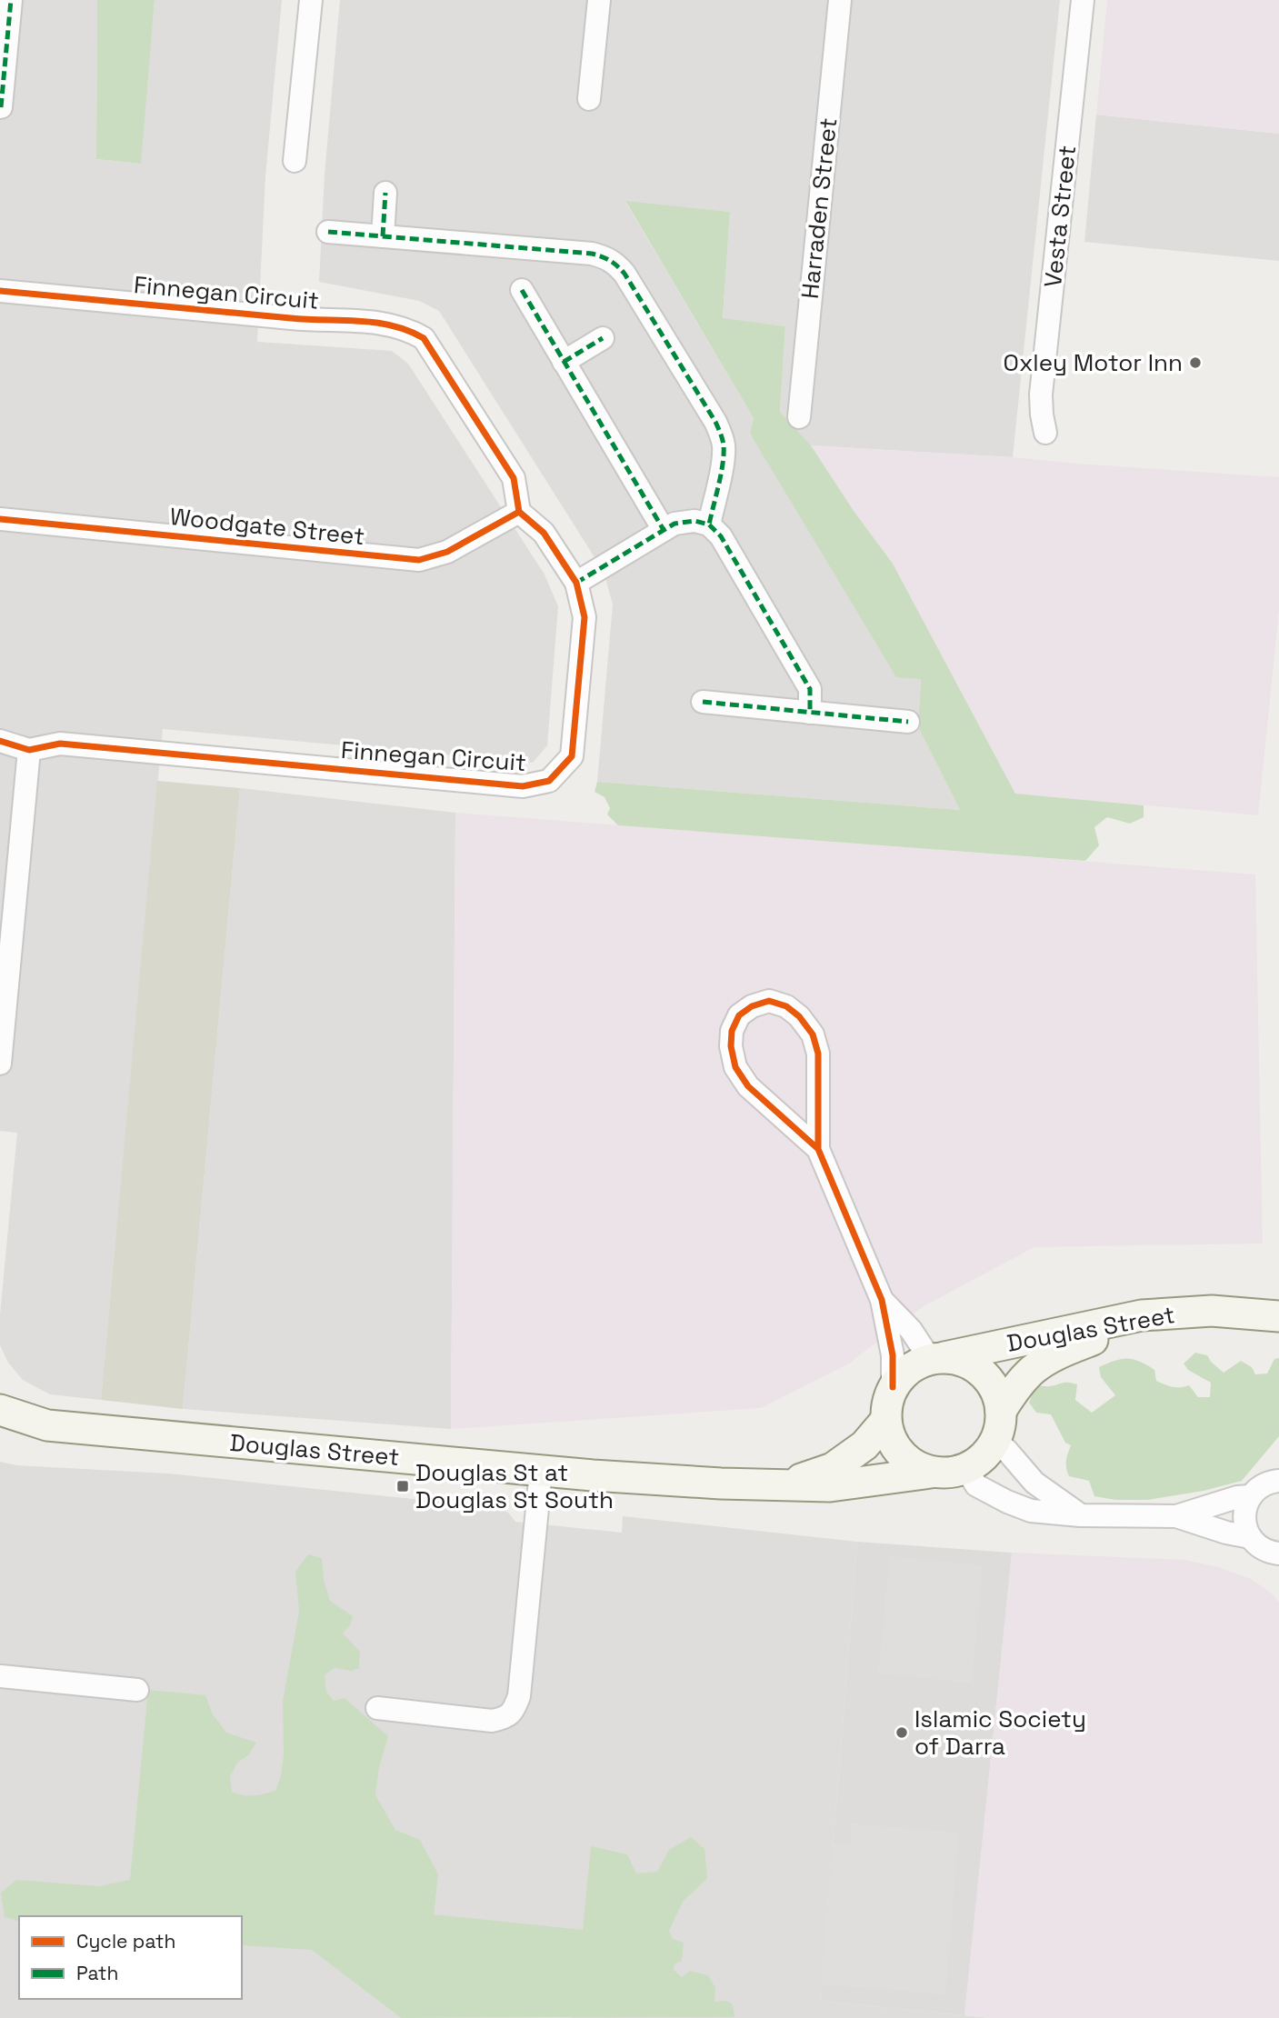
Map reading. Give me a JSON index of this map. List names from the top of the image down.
{
  "streets": {
    "main road": ["Douglas Street"],
    "street": [
      "Harraden Street",
      "Vesta Street",
      "Finnegan Circuit",
      "Woodgate Street"
    ]
  },
  "crossings": [
    ["Finnegan Circuit", "Woodgate Street"]
  ],
  "places": {
    "other": ["Oxley Motor Inn", "Islamic Society of Darra"],
    "transit": ["Douglas St at Douglas St South"]
  },
  "legend": ["Cycle path", "Path"]
}
